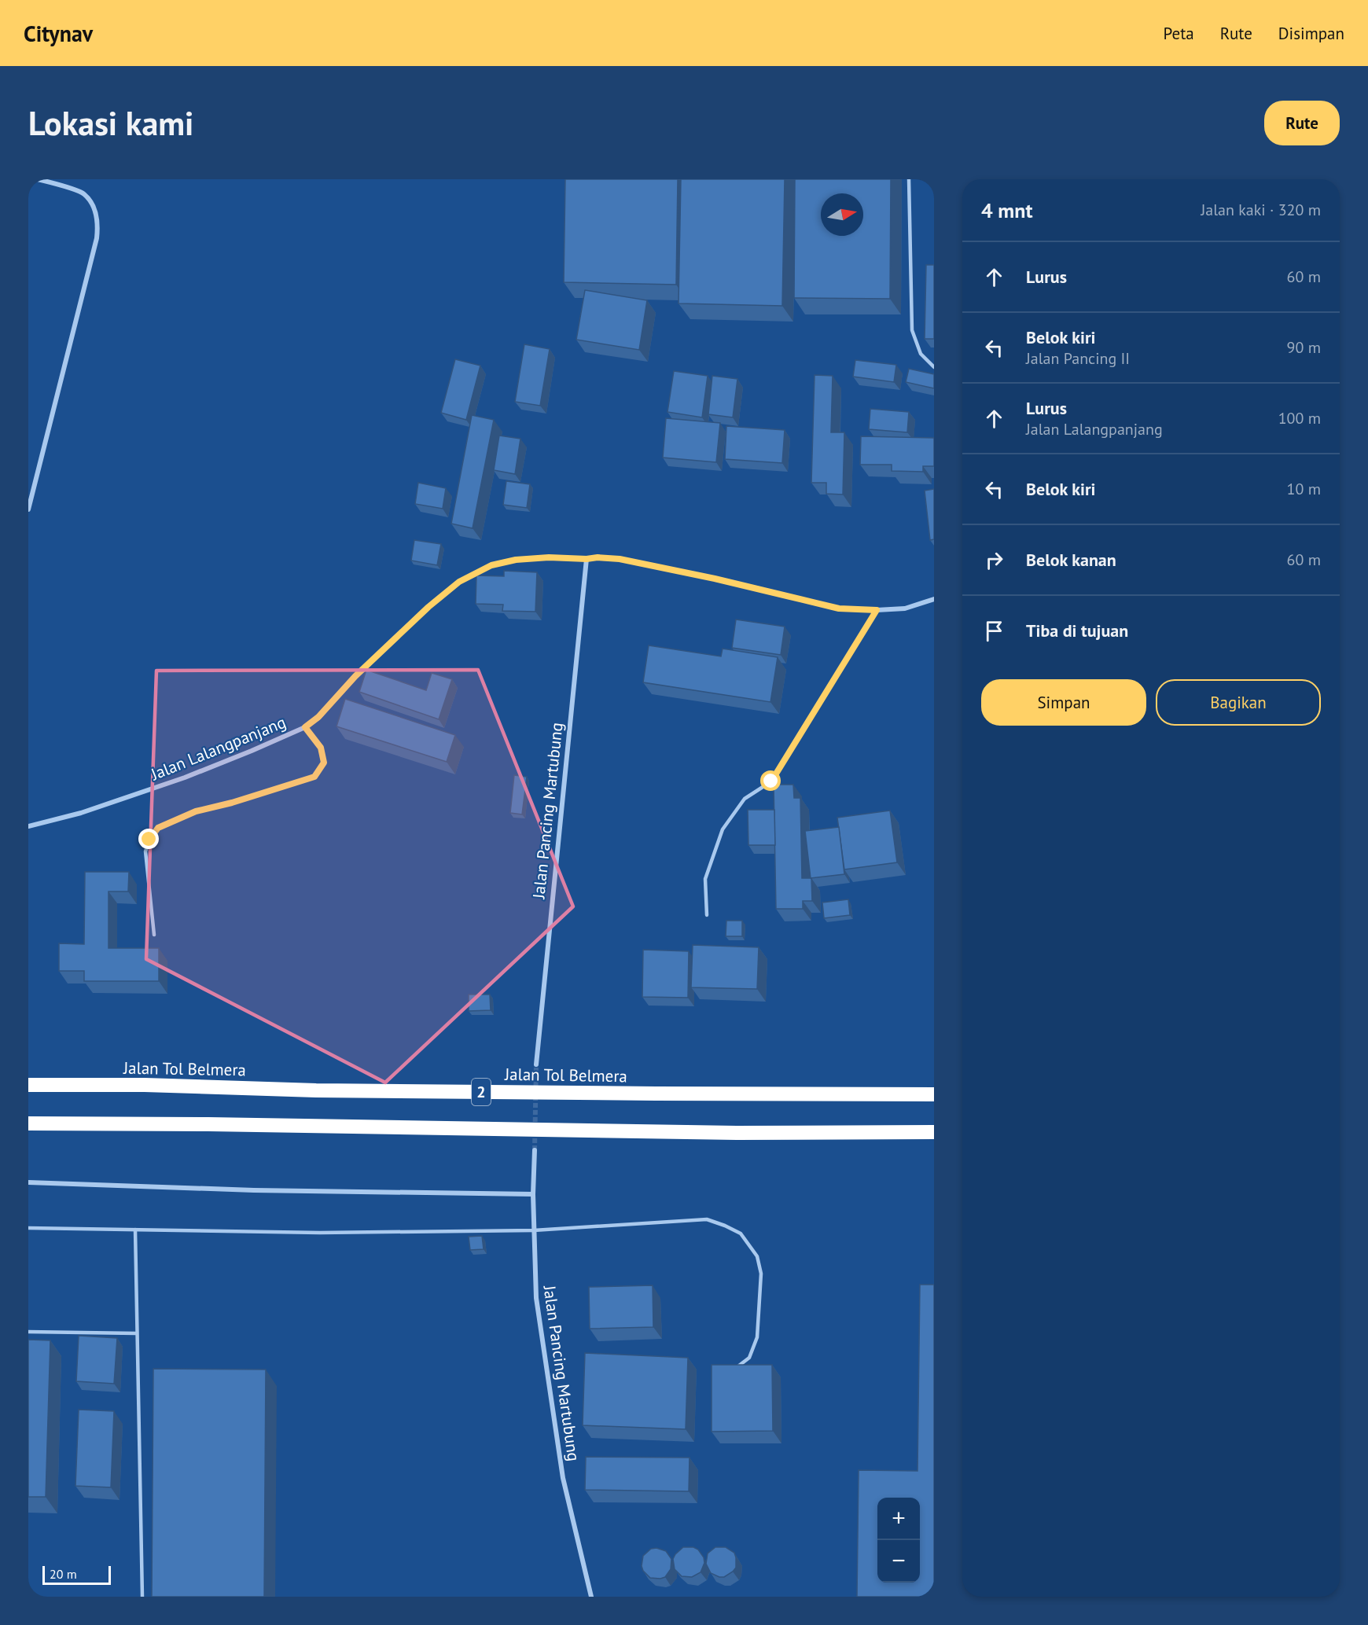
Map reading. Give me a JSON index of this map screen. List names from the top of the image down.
{
  "streets": {
    "highway": ["Jalan Tol Belmera", "2"],
    "street": ["Jalan Lalangpanjang", "Jalan Pancing Martubung"]
  },
  "crossings": [
    ["Jalan Lalangpanjang", "Jalan Pancing Martubung"]
  ],
  "scale_bar": "20 m",
  "north": "right",
  "page": {
    "header": "Citynav",
    "nav": ["Peta", "Rute", "Disimpan"],
    "buttons": [
      "Rute",
      ["Simpan", "Bagikan"]
    ],
    "title": "Lokasi kami",
    "heading": ["4 mnt", "Jalan kaki · 320 m"],
    "list": [
      ["Lurus", "60 m"],
      ["Belok kiri", "Jalan Pancing II", "90 m"],
      ["Lurus", "Jalan Lalangpanjang", "100 m"],
      ["Belok kiri", "10 m"],
      ["Belok kanan", "60 m"],
      "Tiba di tujuan"
    ],
    "map_buttons": ["+", "−"],
    "scale": "20 m"
  }
}
